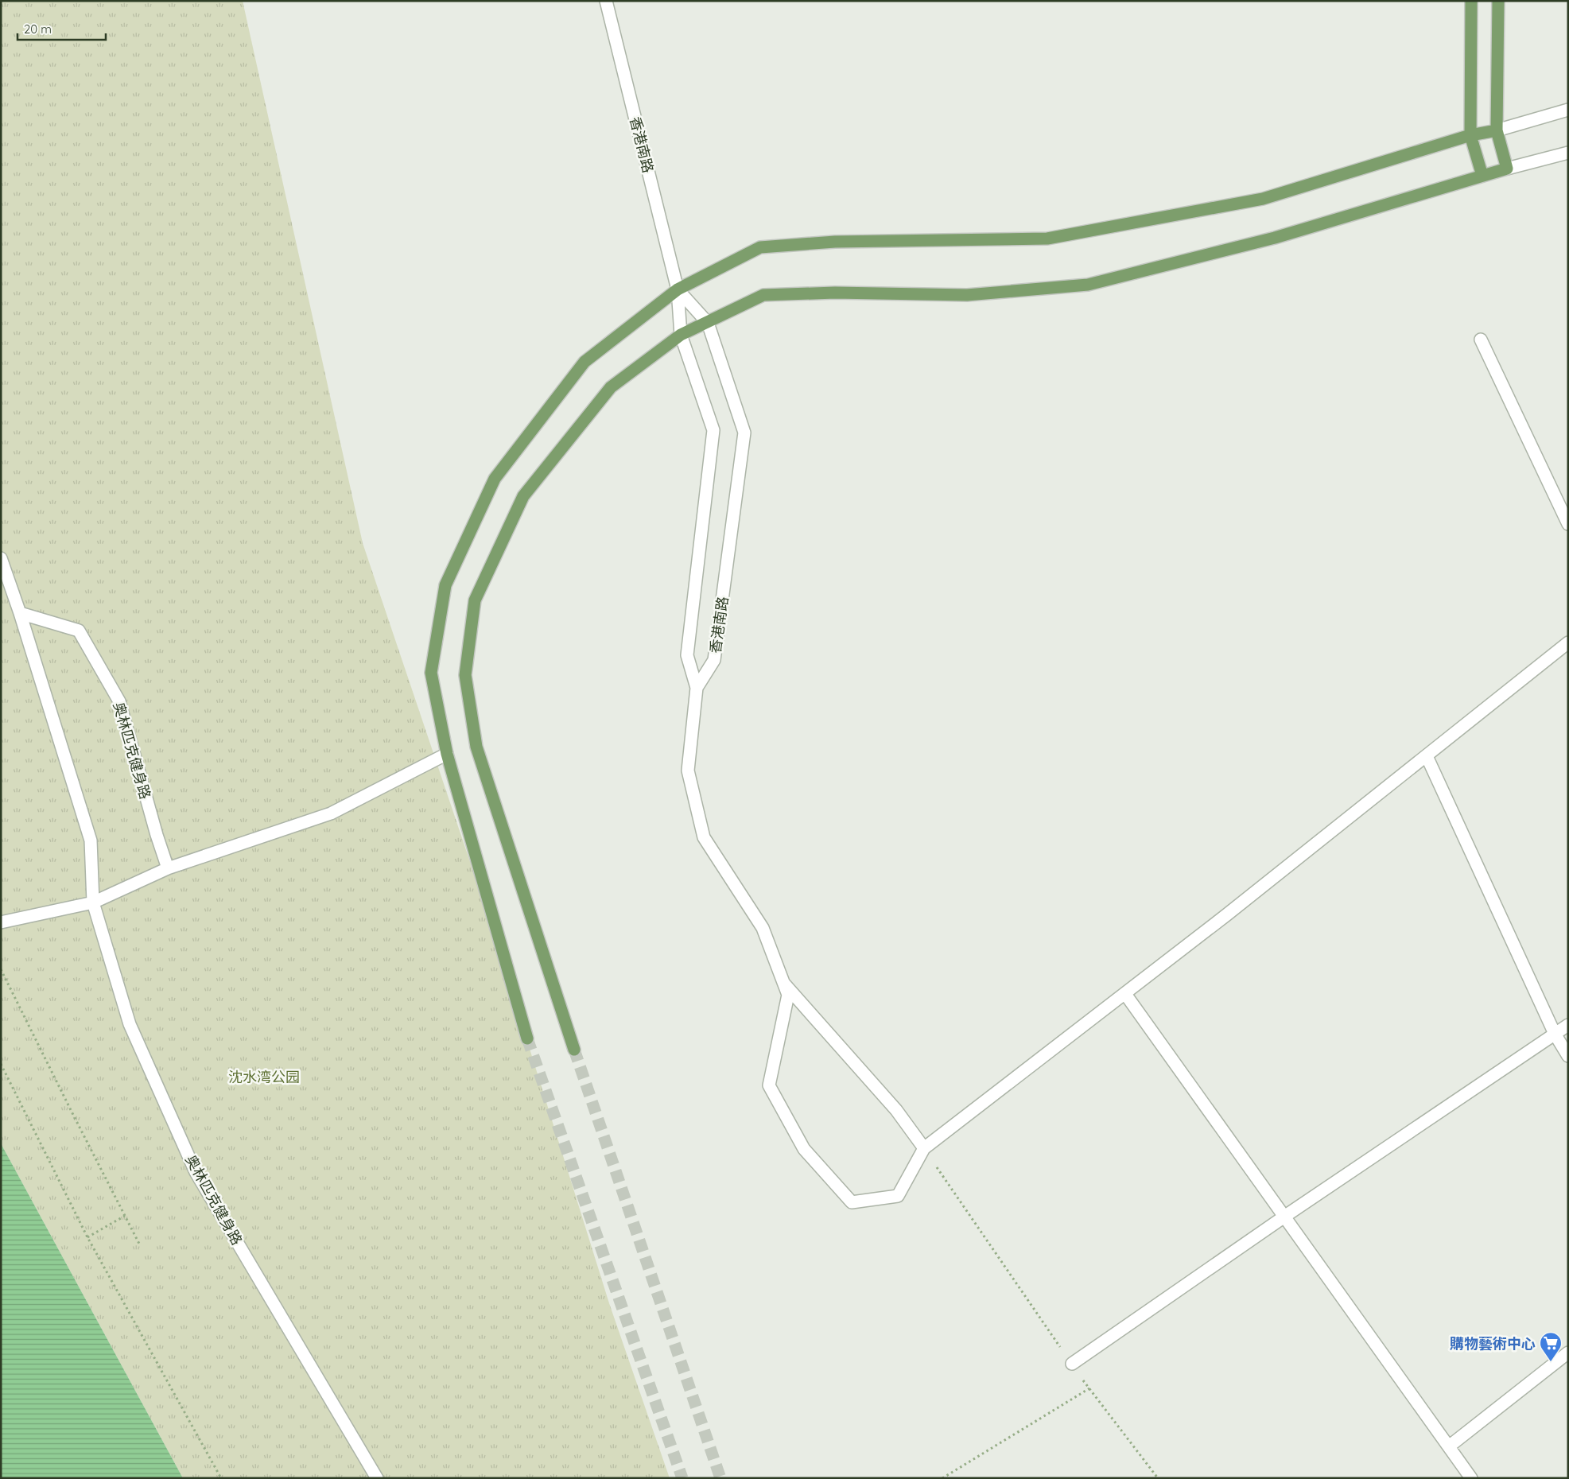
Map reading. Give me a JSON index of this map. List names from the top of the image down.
{
  "streets": {
    "street": ["香港南路", "奥林匹克健身路"]
  },
  "parks": ["沈水湾公园"],
  "places": {
    "supermarket": ["購物藝術中心"]
  },
  "scale_bar": "20 m"
}
